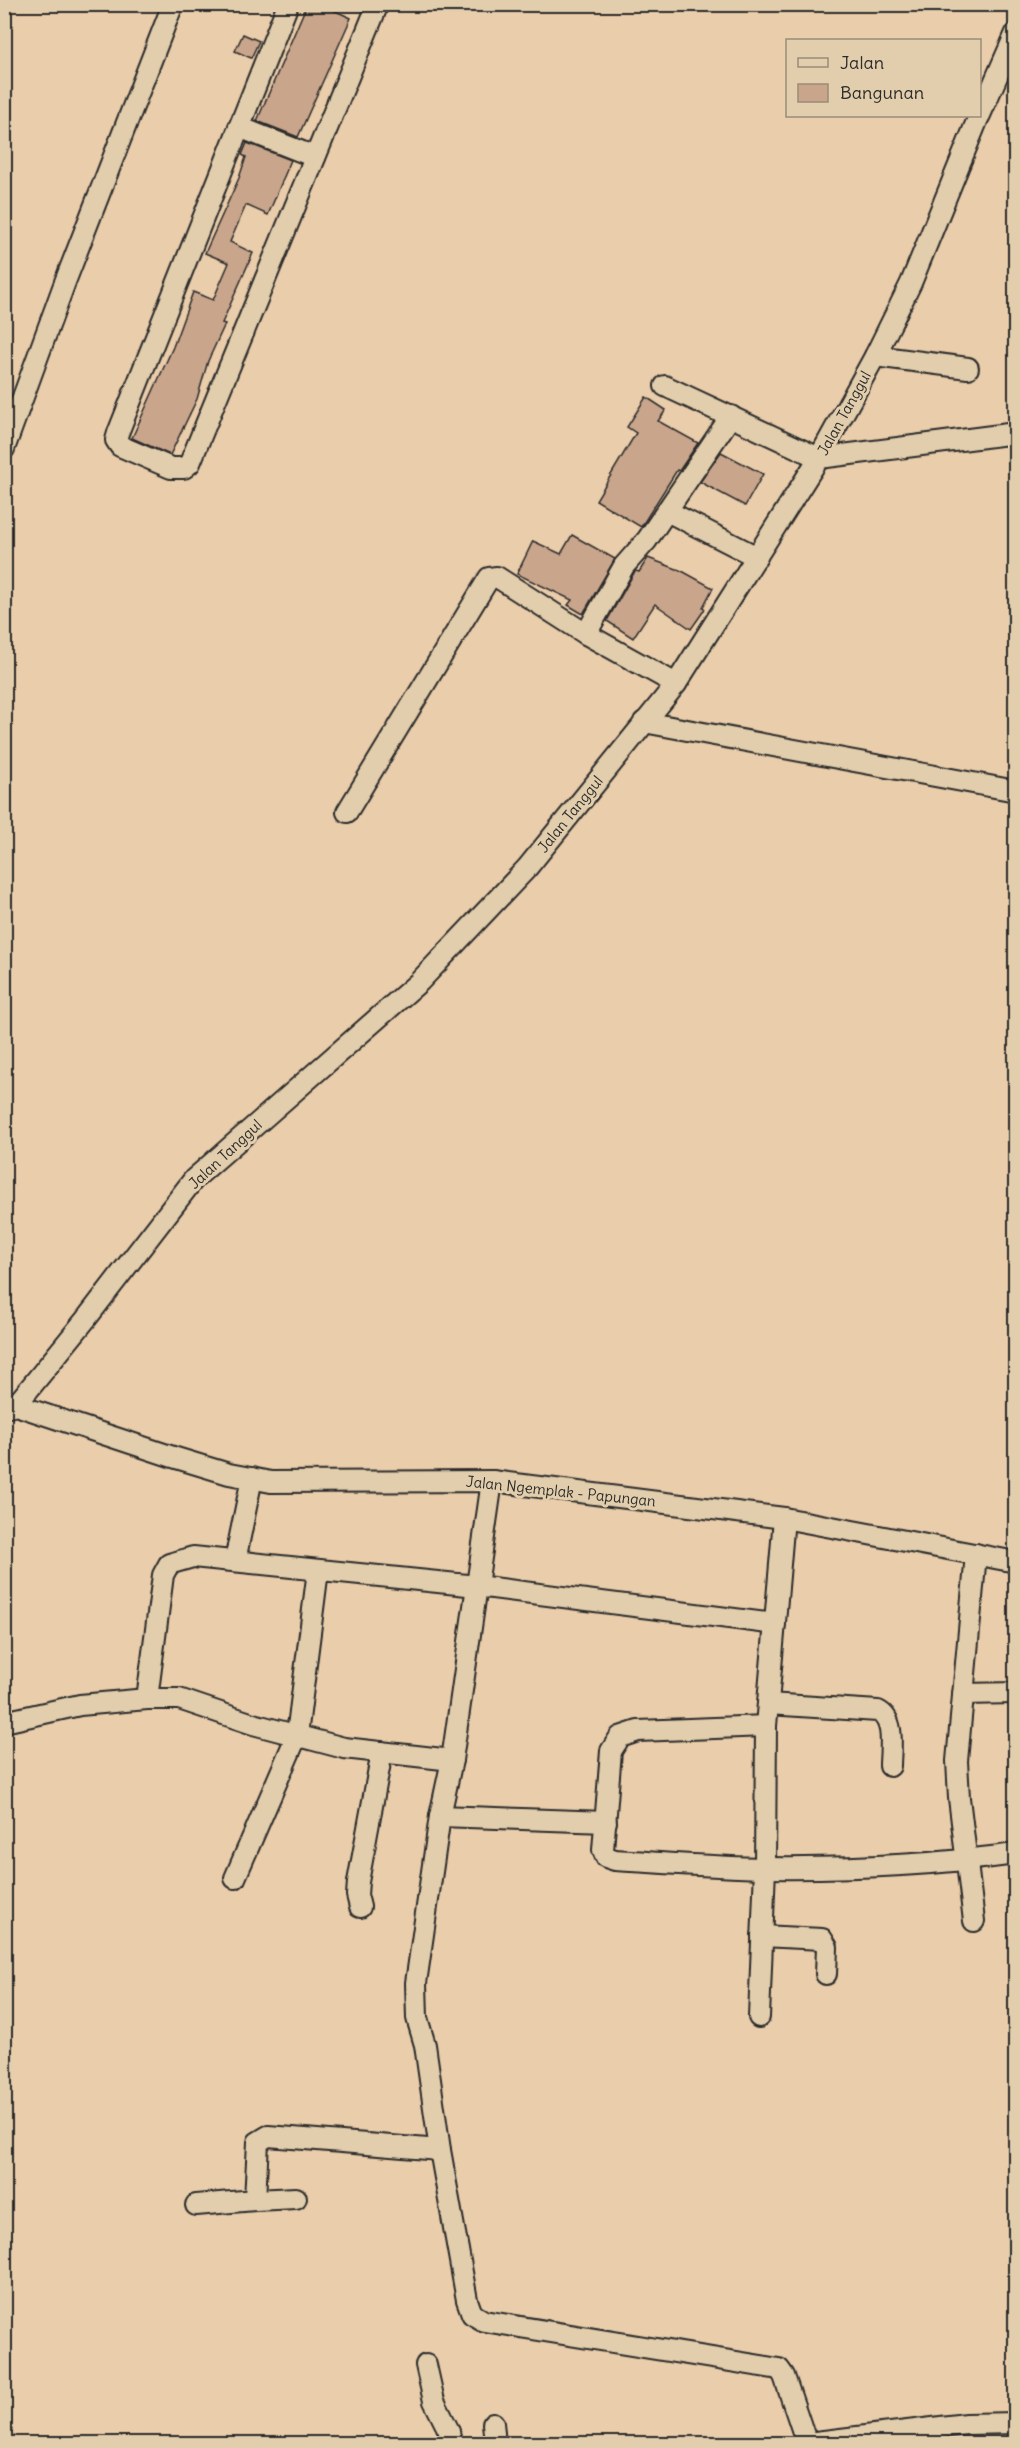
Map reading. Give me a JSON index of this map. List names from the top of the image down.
{
  "streets": {
    "street": ["Jalan Tanggul", "Jalan Ngemplak - Papungan"]
  },
  "crossings": [
    ["Jalan Tanggul", "Jalan Ngemplak - Papungan"]
  ],
  "legend": ["Jalan", "Bangunan"]
}
